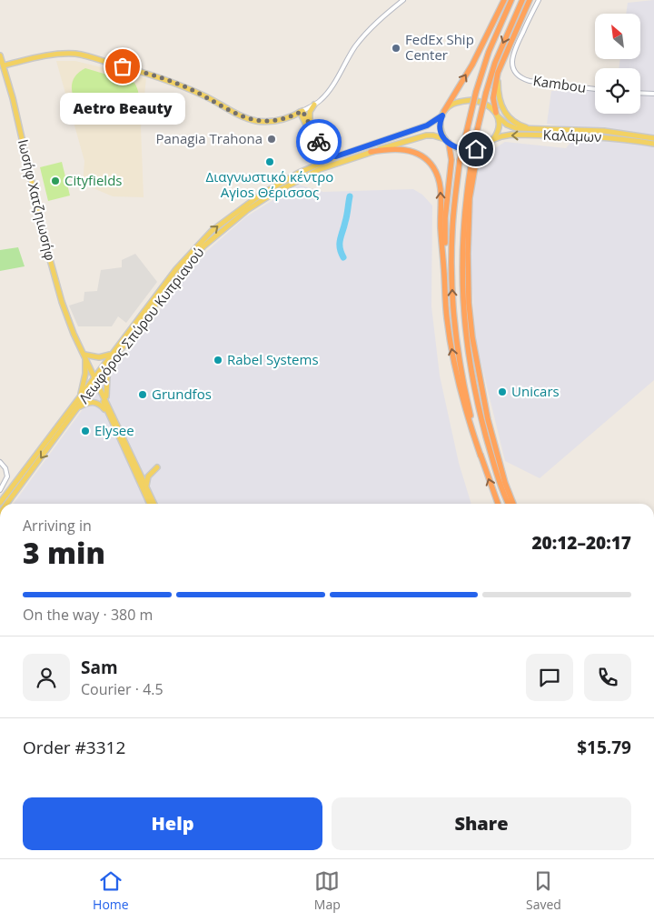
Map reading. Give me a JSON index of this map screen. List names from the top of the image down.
{
  "streets": {
    "main road": ["Καλάμων", "Ιωσήφ Χατζηιωσήφ", "Λεωφόρος Σπύρου Κυπριανού"],
    "street": ["Kambou"]
  },
  "crossings": [
    ["Καλάμων", "Λεωφόρος Σπύρου Κυπριανού"],
    ["Ιωσήφ Χατζηιωσήφ", "Λεωφόρος Σπύρου Κυπριανού"]
  ],
  "places": [
    "FedEx Ship Center",
    "Aetro Beauty",
    "Panagia Trahona",
    "Διαγνωστικό κέντρο Αγios Θέρισσος",
    "Cityfields",
    "Rabel Systems",
    "Unicars",
    "Grundfos",
    "Elysee"
  ],
  "north": "top left",
  "page": {
    "bubble": "Aetro Beauty",
    "heading": ["3 min", "Arriving in", "20:12–20:17"],
    "panel": [
      "Sam",
      "Courier · 4.5",
      "Order #3312",
      "$15.79"
    ],
    "bar": "On the way · 380 m",
    "buttons": ["Help", "Share"],
    "tabs": ["Home", "Map", "Saved"]
  }
}
